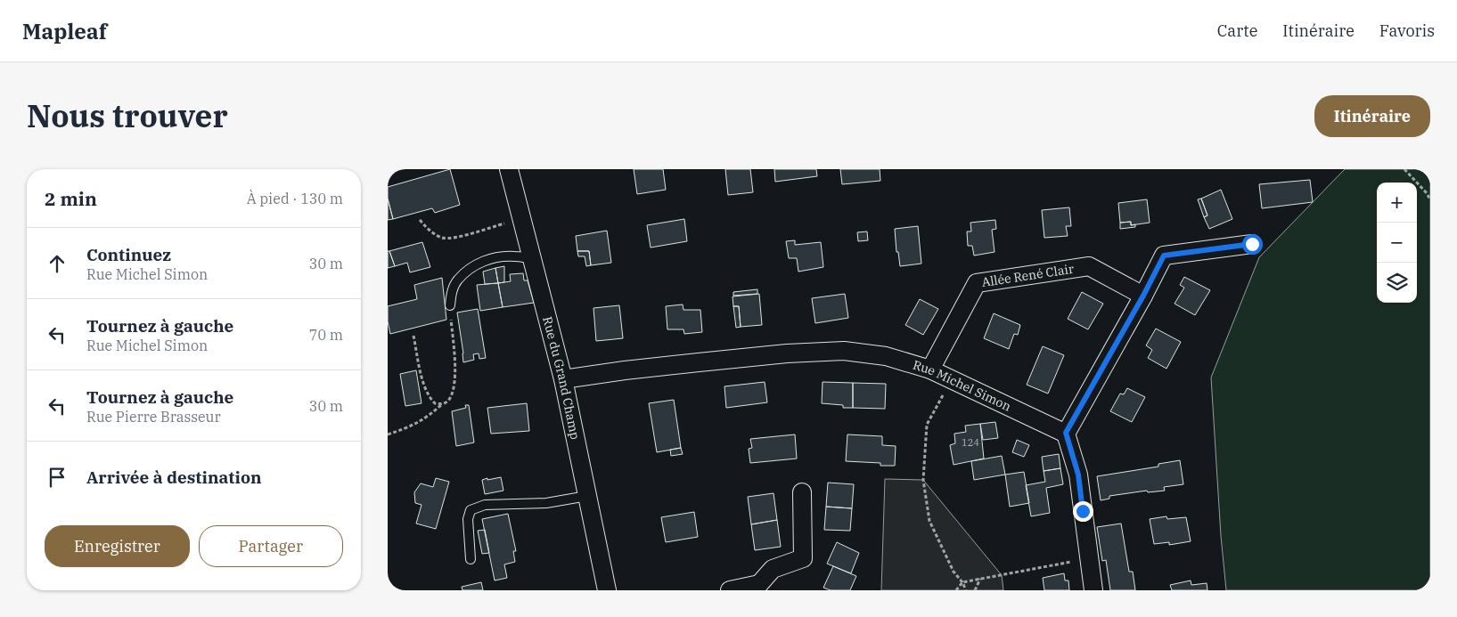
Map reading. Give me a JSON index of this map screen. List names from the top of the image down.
{
  "streets": {
    "street": ["Allée René Clair", "Rue du Grand Champ", "Rue Michel Simon"]
  },
  "crossings": [
    ["Allée René Clair", "Rue Michel Simon"],
    ["Rue du Grand Champ", "Rue Michel Simon"]
  ],
  "house_numbers": ["124"],
  "page": {
    "header": "Mapleaf",
    "nav": ["Carte", "Itinéraire", "Favoris"],
    "title": "Nous trouver",
    "buttons": [
      "Itinéraire",
      ["Enregistrer", "Partager"]
    ],
    "heading": ["2 min", "À pied · 130 m"],
    "map_buttons": ["+", "−"],
    "list": [
      ["Continuez", "Rue Michel Simon", "30 m"],
      ["Tournez à gauche", "Rue Michel Simon", "70 m"],
      ["Tournez à gauche", "Rue Pierre Brasseur", "30 m"],
      "Arrivée à destination"
    ]
  }
}
